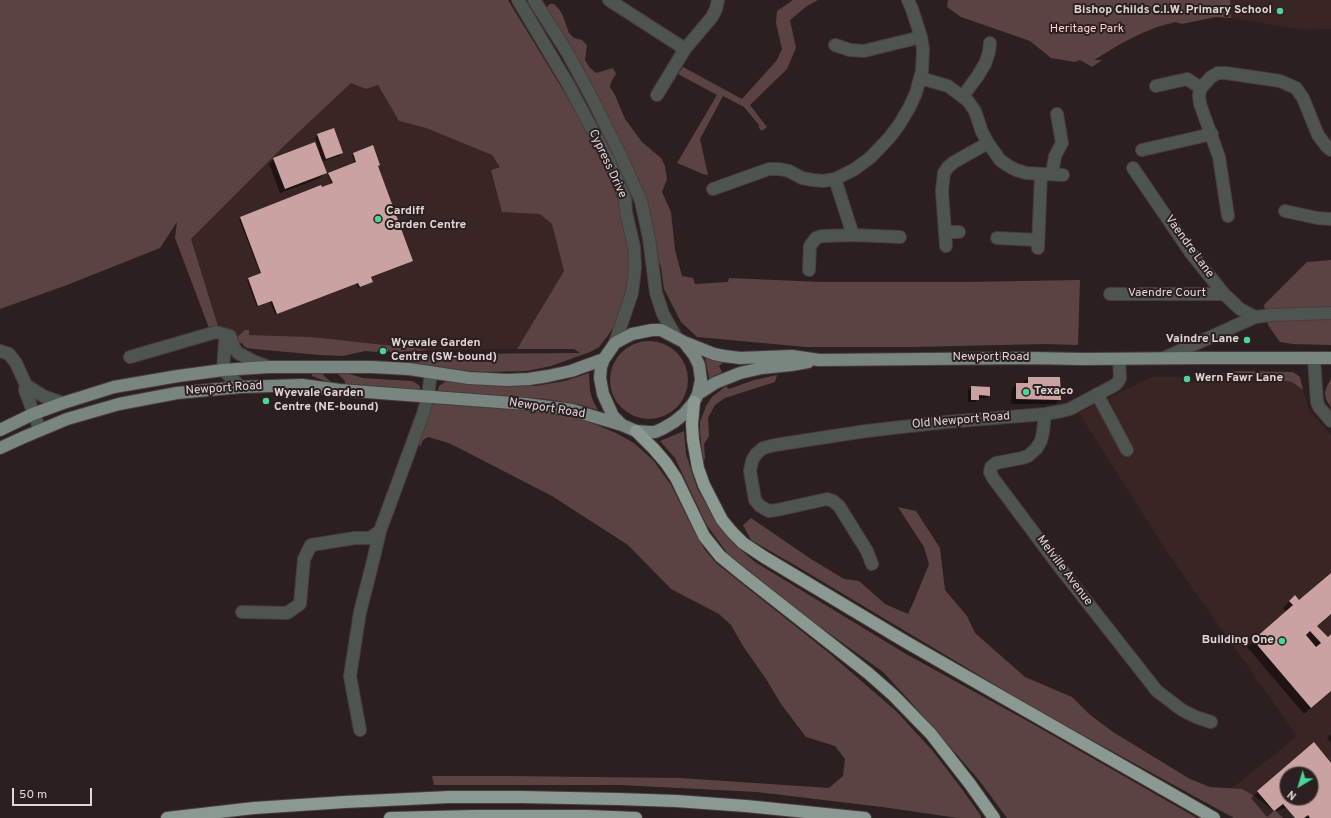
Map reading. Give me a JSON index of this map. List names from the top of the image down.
{
  "streets": {
    "main road": ["Newport Road"],
    "street": [
      "Cypress Drive",
      "Vaendre Lane",
      "Vaendre Court",
      "Old Newport Road",
      "Melville Avenue"
    ]
  },
  "crossings": [
    ["Cypress Drive", "Newport Road"],
    ["Vaendre Lane", "Vaendre Court"],
    ["Vaendre Lane", "Newport Road"],
    ["Newport Road", "Old Newport Road"],
    ["Old Newport Road", "Melville Avenue"]
  ],
  "parks": ["Heritage Park"],
  "places": [
    "Bishop Childs C.I.W. Primary School",
    "Cardiff Garden Centre",
    "Vaindre Lane",
    "Wyevale Garden Centre (SW-bound)",
    "Wern Fawr Lane",
    "Texaco",
    "Wyevale Garden Centre (NE-bound)",
    "Building One"
  ],
  "scale_bar": "50 m",
  "north": "bottom left"
}
